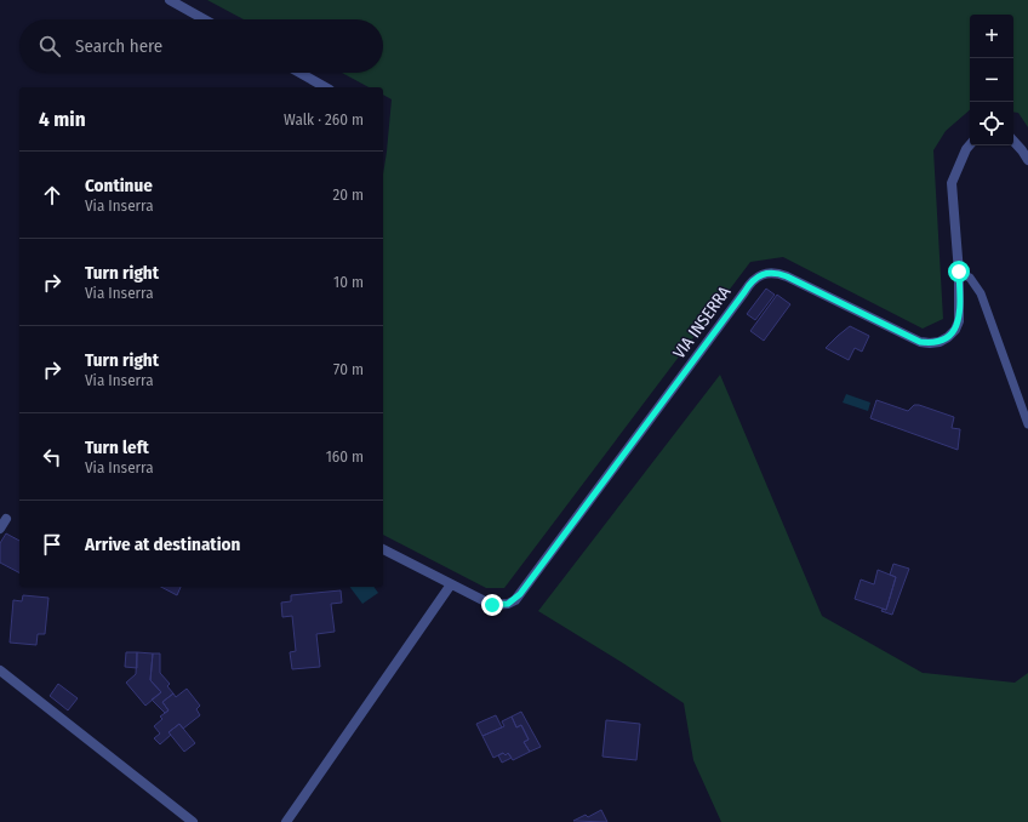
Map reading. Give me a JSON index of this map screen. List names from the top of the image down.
{
  "streets": {
    "street": ["VIA INSERRA"]
  },
  "page": {
    "map_buttons": ["+", "−"],
    "search": "Search here",
    "heading": ["4 min", "Walk · 260 m"],
    "list": [
      ["Continue", "Via Inserra", "20 m"],
      ["Turn right", "Via Inserra", "10 m"],
      ["Turn right", "Via Inserra", "70 m"],
      ["Turn left", "Via Inserra", "160 m"],
      "Arrive at destination"
    ]
  }
}
